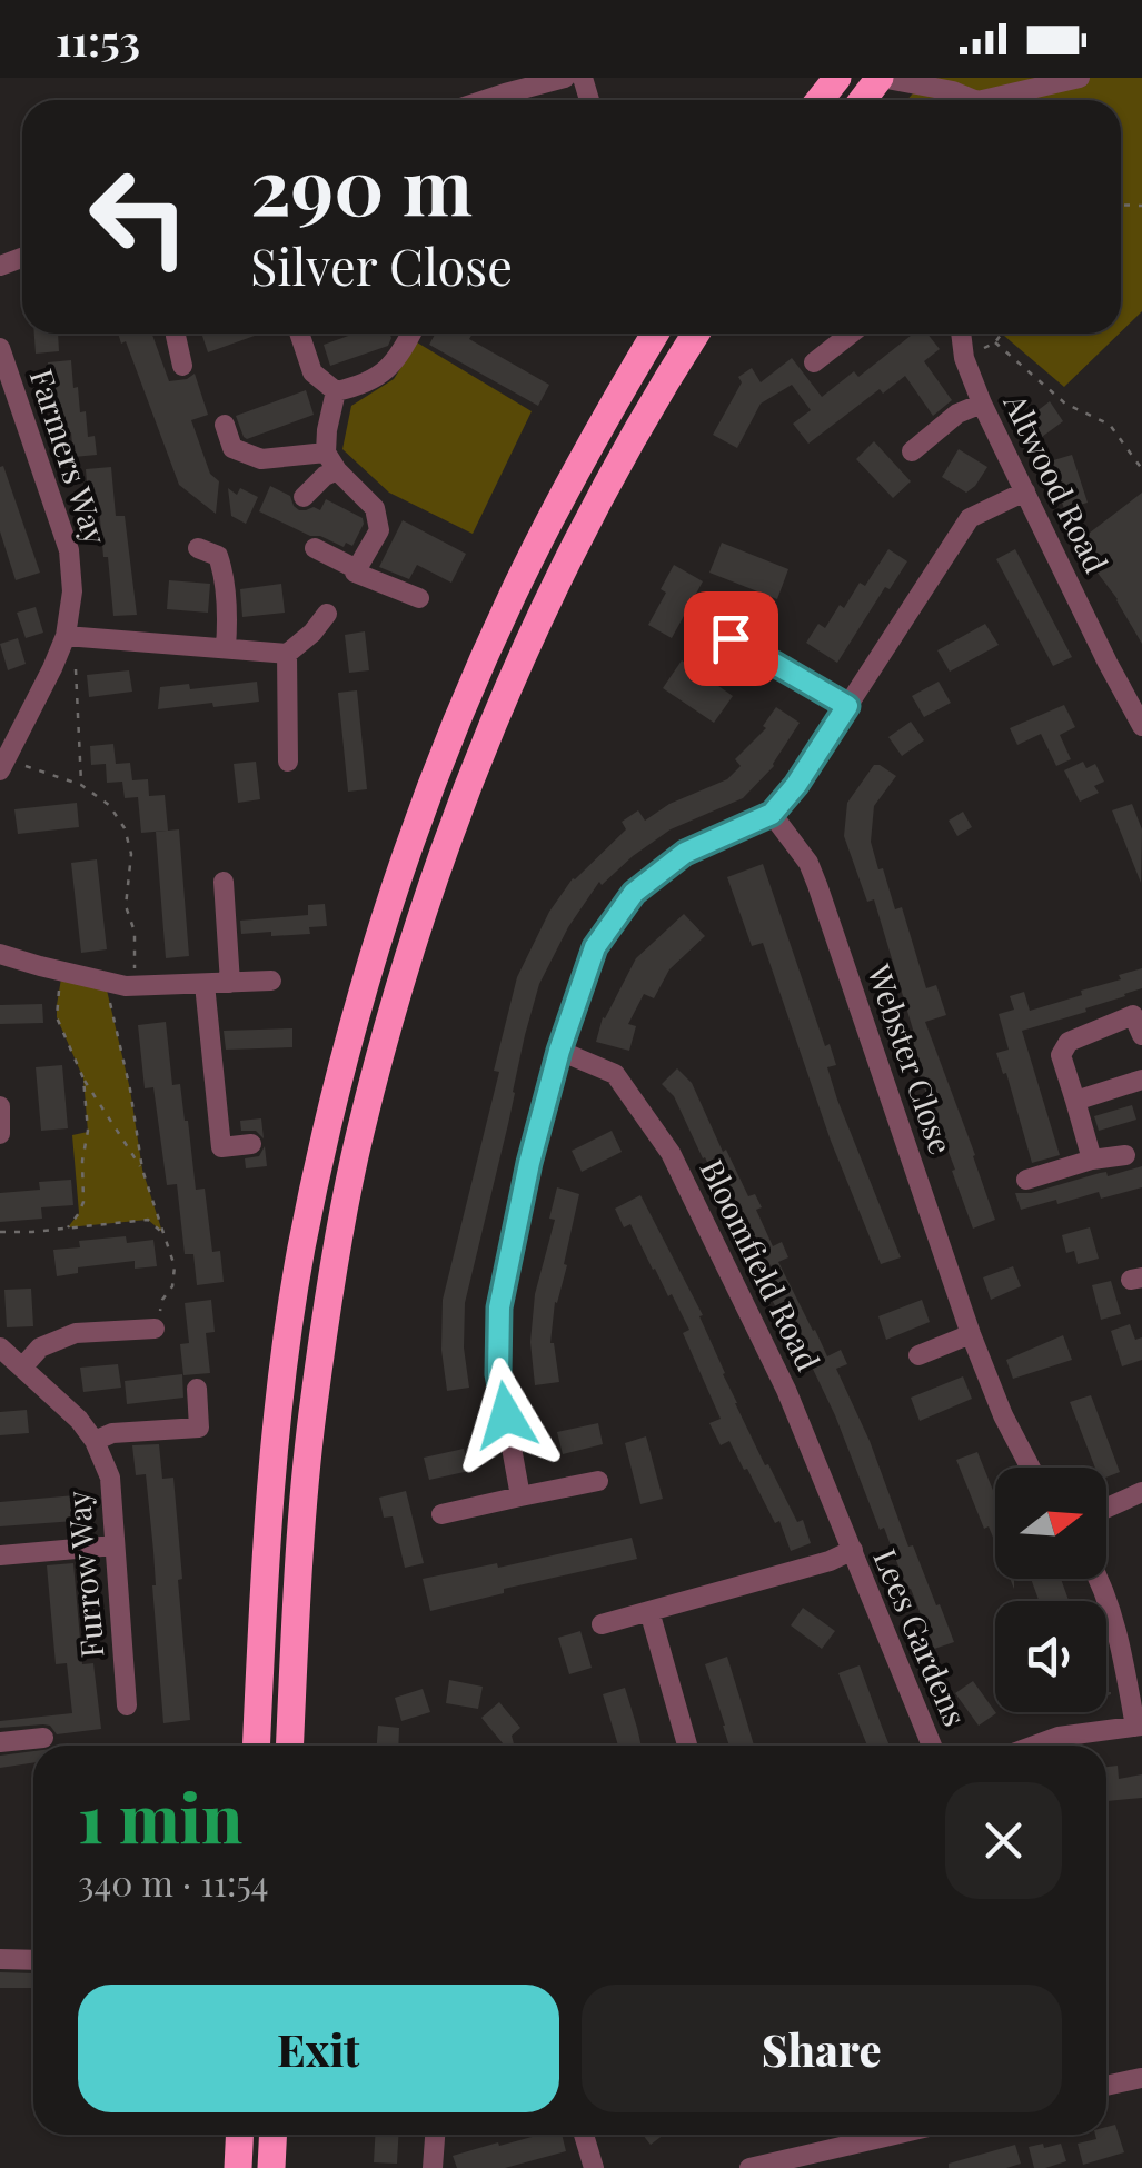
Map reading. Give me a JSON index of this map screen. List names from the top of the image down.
{
  "streets": {
    "street": [
      "Farmers Way",
      "Altwood Road",
      "Webster Close",
      "Bloomfield Road",
      "Furrow Way",
      "Lees Gardens"
    ]
  },
  "crossings": [
    ["Bloomfield Road", "Lees Gardens"]
  ],
  "north": "right",
  "page": {
    "status": "11:53",
    "turn": ["290 m", "Silver Close"],
    "heading": ["1 min", "340 m · 11:54"],
    "buttons": ["Exit", "Share"]
  }
}
